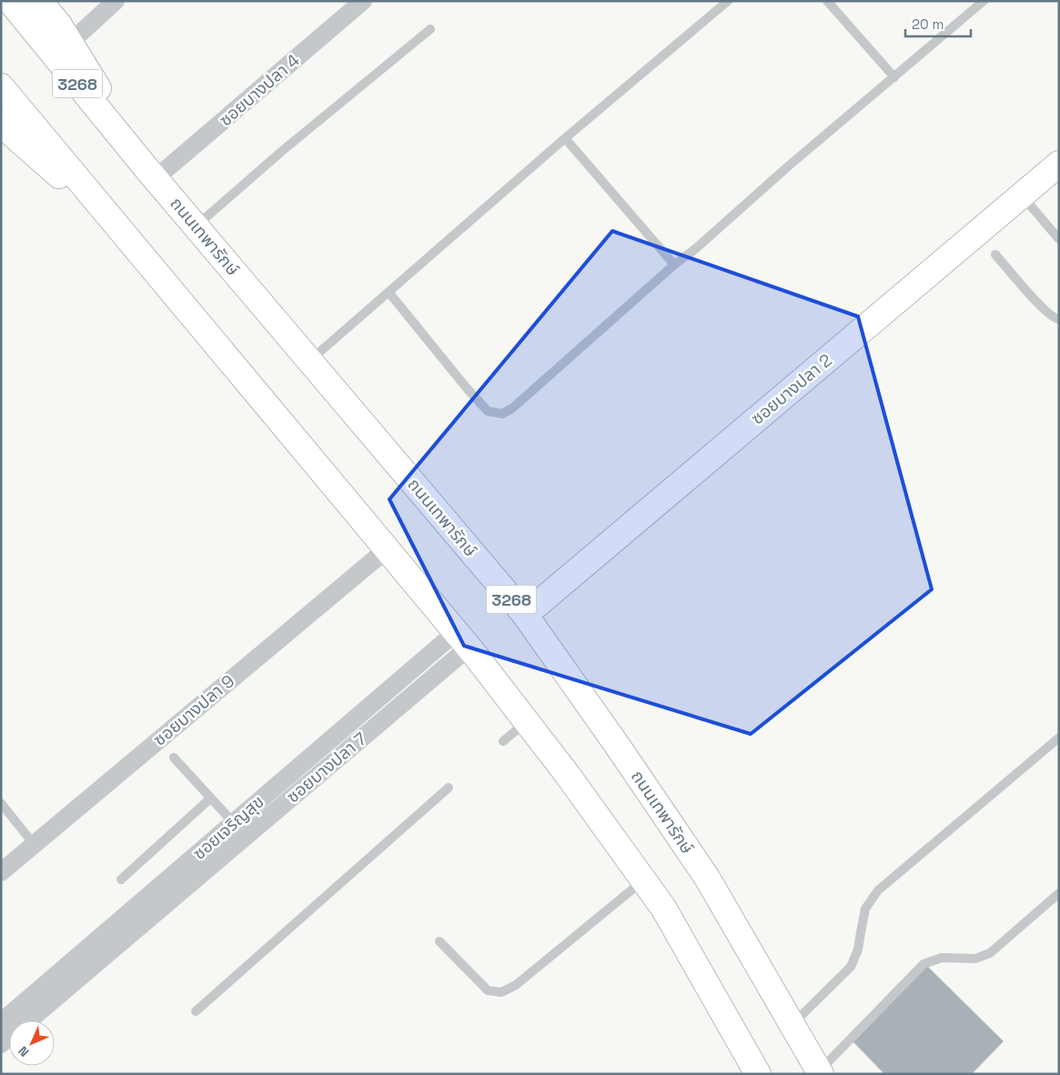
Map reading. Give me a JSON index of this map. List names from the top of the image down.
{
  "streets": {
    "main road": ["3268", "ถนนเทพารักษ์", "ซอยบางปลา 2"],
    "street": [
      "ซอยบางปลา 4",
      "ซอยบางปลา 9",
      "ซอยบางปลา 7",
      "ซอยเจริญสุข"
    ]
  },
  "crossings": [
    ["ซอยบางปลา 4", "ถนนเทพารักษ์"],
    ["ถนนเทพารักษ์", "ซอยบางปลา 2"],
    ["ซอยบางปลา 7", "ซอยเจริญสุข"]
  ],
  "scale_bar": "20 m",
  "north": "bottom left"
}
